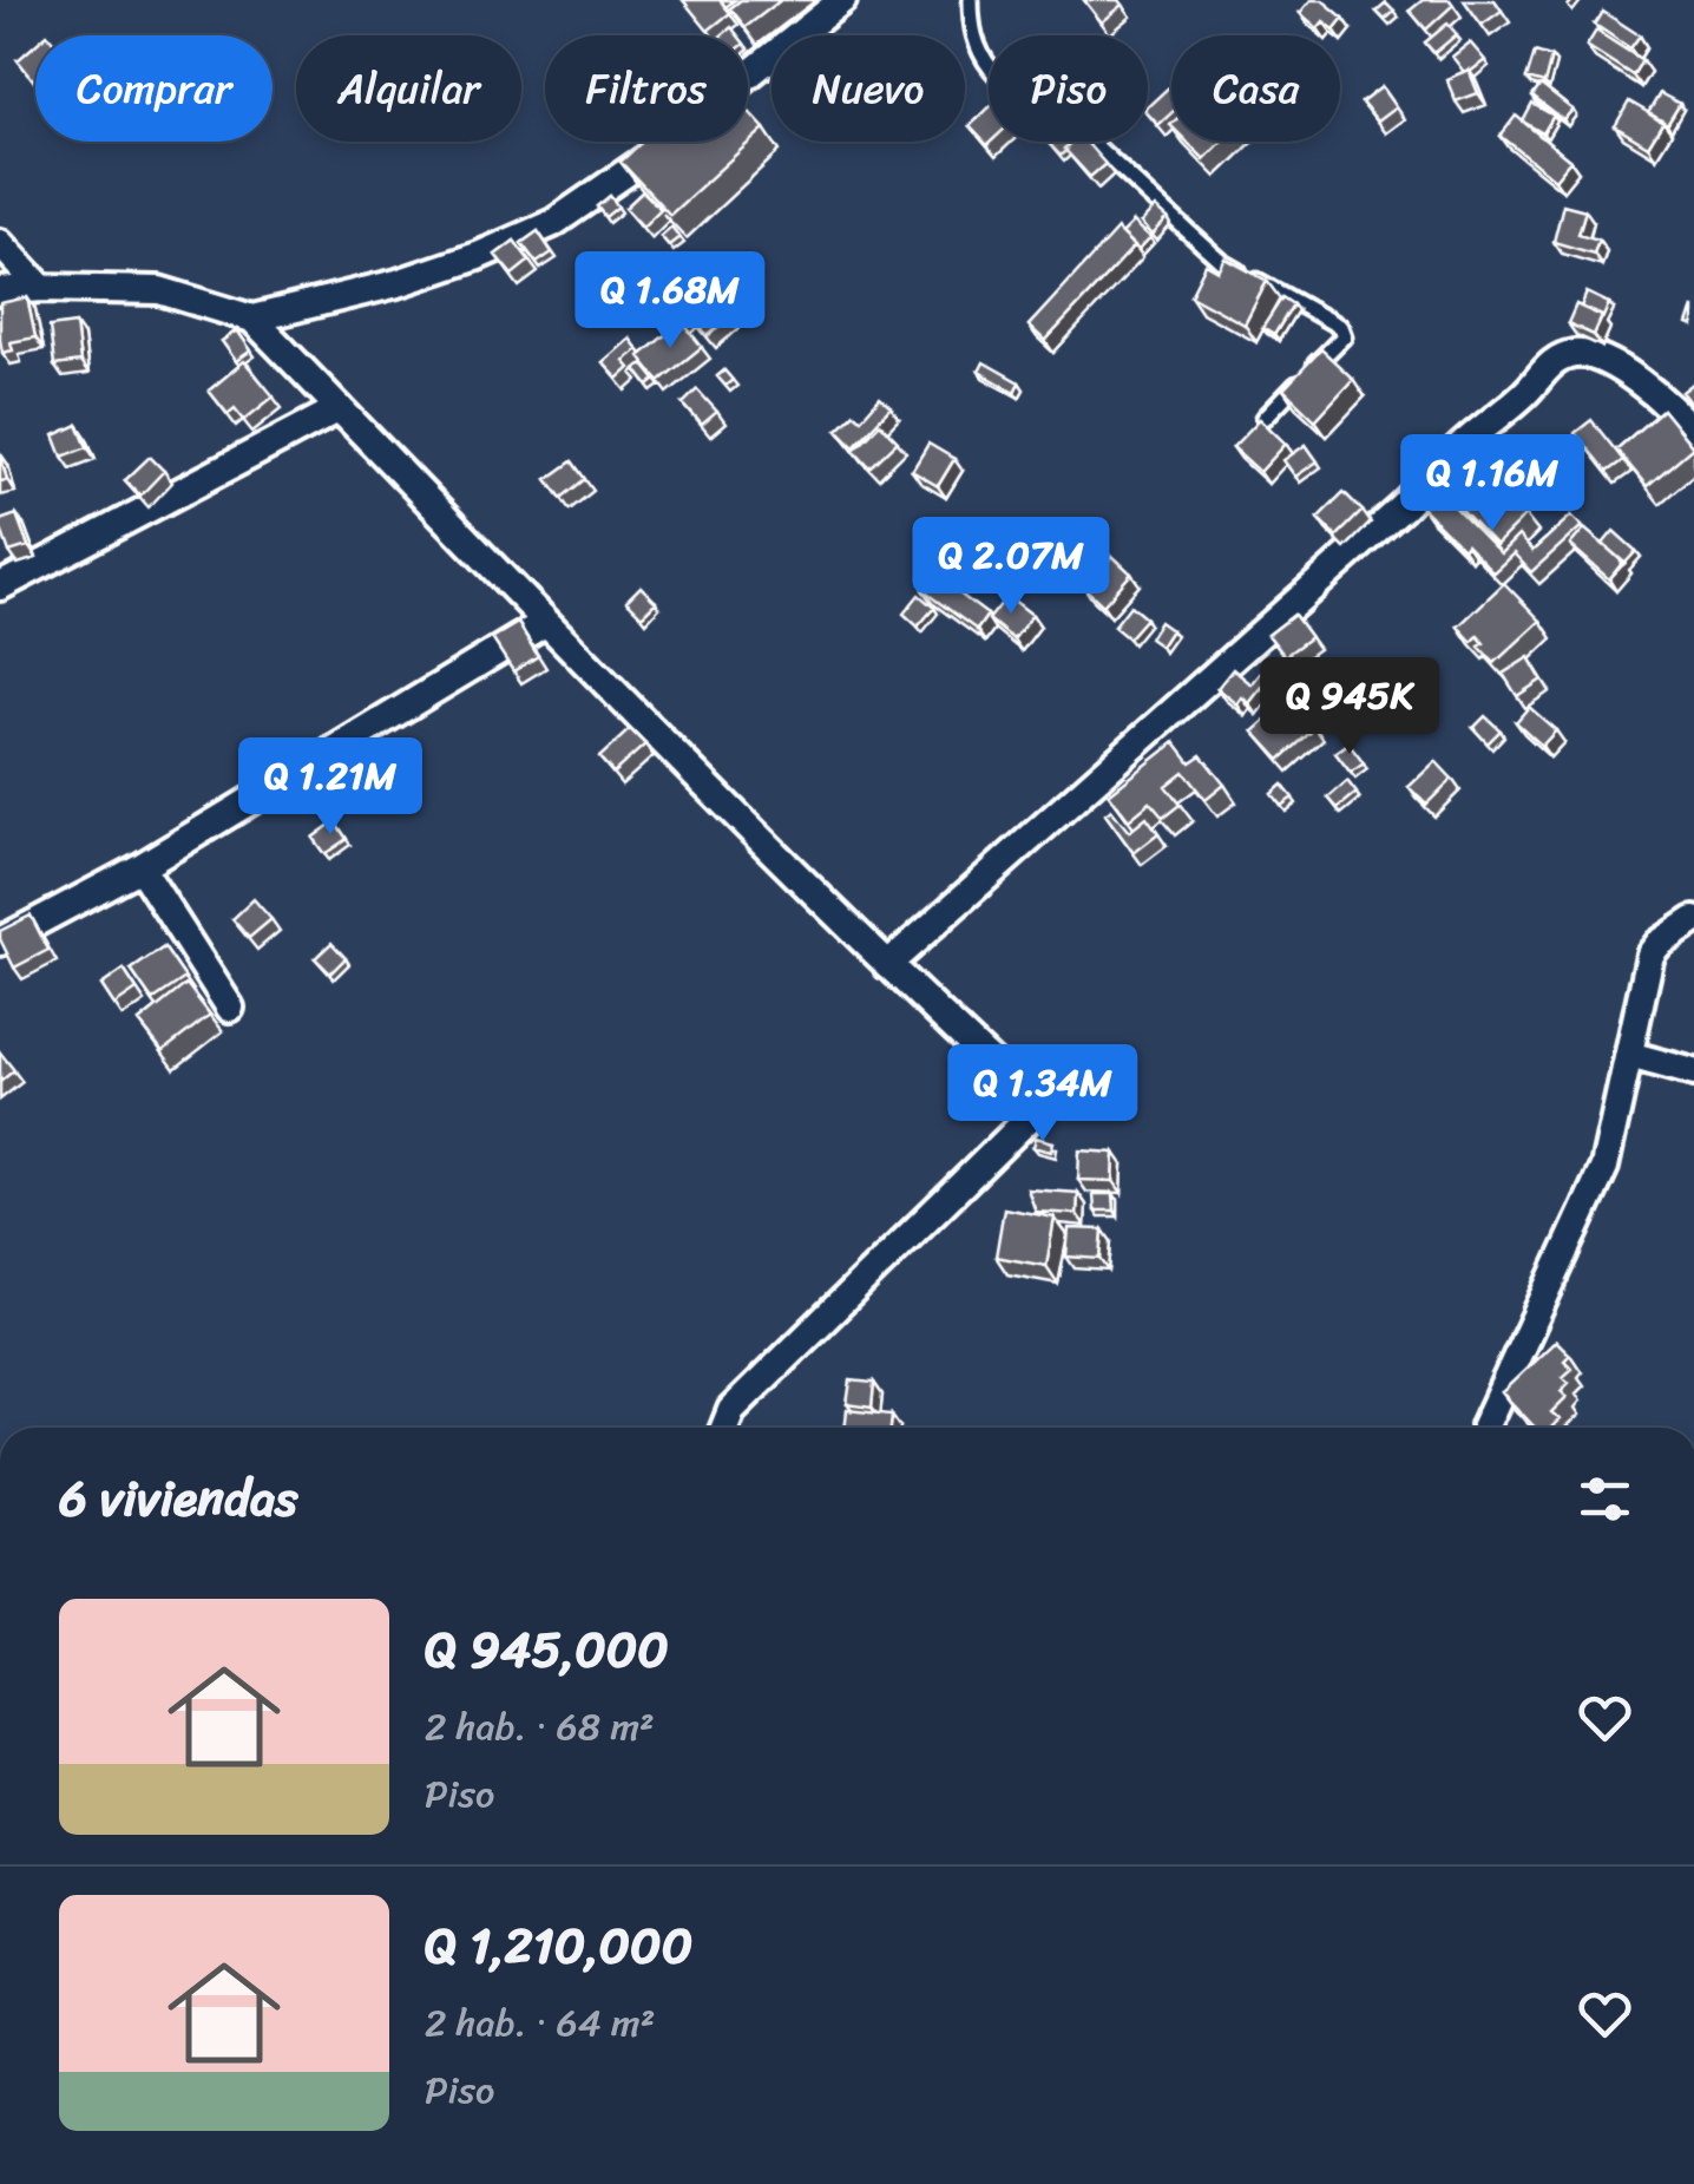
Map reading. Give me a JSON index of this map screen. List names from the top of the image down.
{
  "page": {
    "chip": [
      "Comprar",
      "Alquilar",
      "Filtros",
      "Nuevo",
      "Piso",
      "Casa"
    ],
    "price": [
      "Q 1.68M",
      "Q 1.16M",
      "Q 2.07M",
      "Q 945K",
      "Q 1.21M",
      "Q 1.34M"
    ],
    "heading": "6 viviendas",
    "list": [
      {
        "name": "Q 945,000",
        "note": "2 hab. · 68 m² · Piso"
      },
      {
        "name": "Q 1,210,000",
        "note": "2 hab. · 64 m² · Piso"
      }
    ]
  }
}
